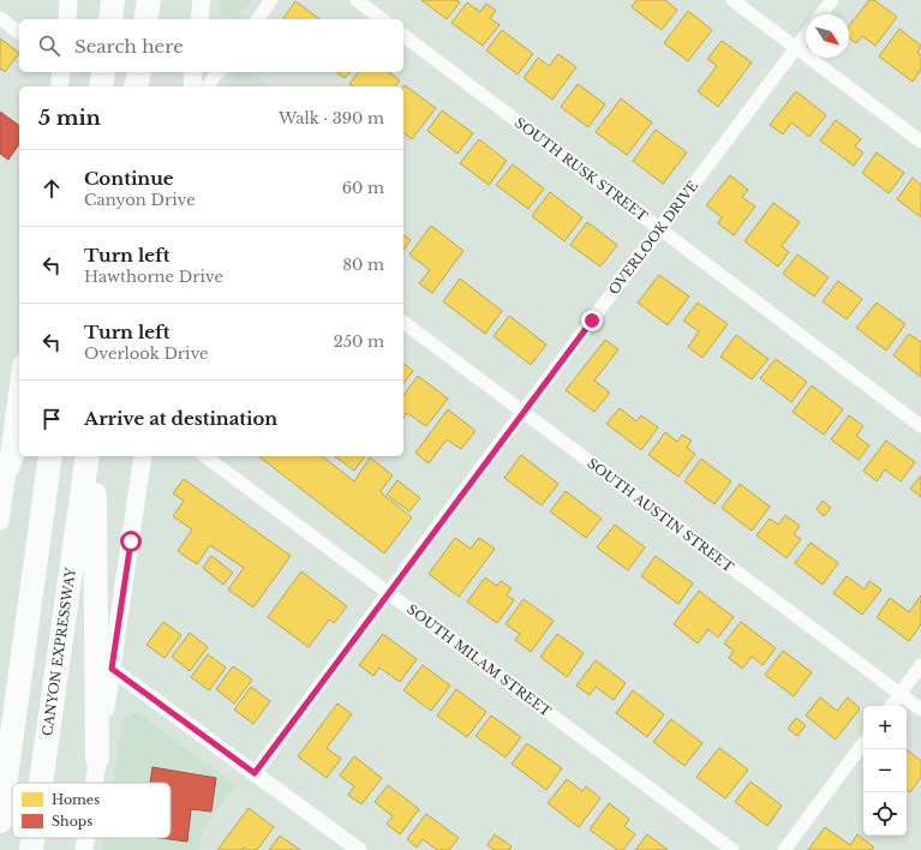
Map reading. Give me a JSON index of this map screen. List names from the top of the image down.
{
  "streets": {
    "highway": ["CANYON EXPRESSWAY"],
    "street": [
      "SOUTH RUSK STREET",
      "OVERLOOK DRIVE",
      "SOUTH AUSTIN STREET",
      "SOUTH MILAM STREET"
    ]
  },
  "crossings": [
    ["SOUTH RUSK STREET", "OVERLOOK DRIVE"],
    ["OVERLOOK DRIVE", "SOUTH AUSTIN STREET"],
    ["OVERLOOK DRIVE", "SOUTH MILAM STREET"]
  ],
  "legend": ["Homes", "Shops"],
  "north": "bottom right",
  "page": {
    "search": "Search here",
    "heading": ["5 min", "Walk · 390 m"],
    "list": [
      ["Continue", "Canyon Drive", "60 m"],
      ["Turn left", "Hawthorne Drive", "80 m"],
      ["Turn left", "Overlook Drive", "250 m"],
      "Arrive at destination"
    ],
    "map_buttons": ["+", "−"]
  }
}
